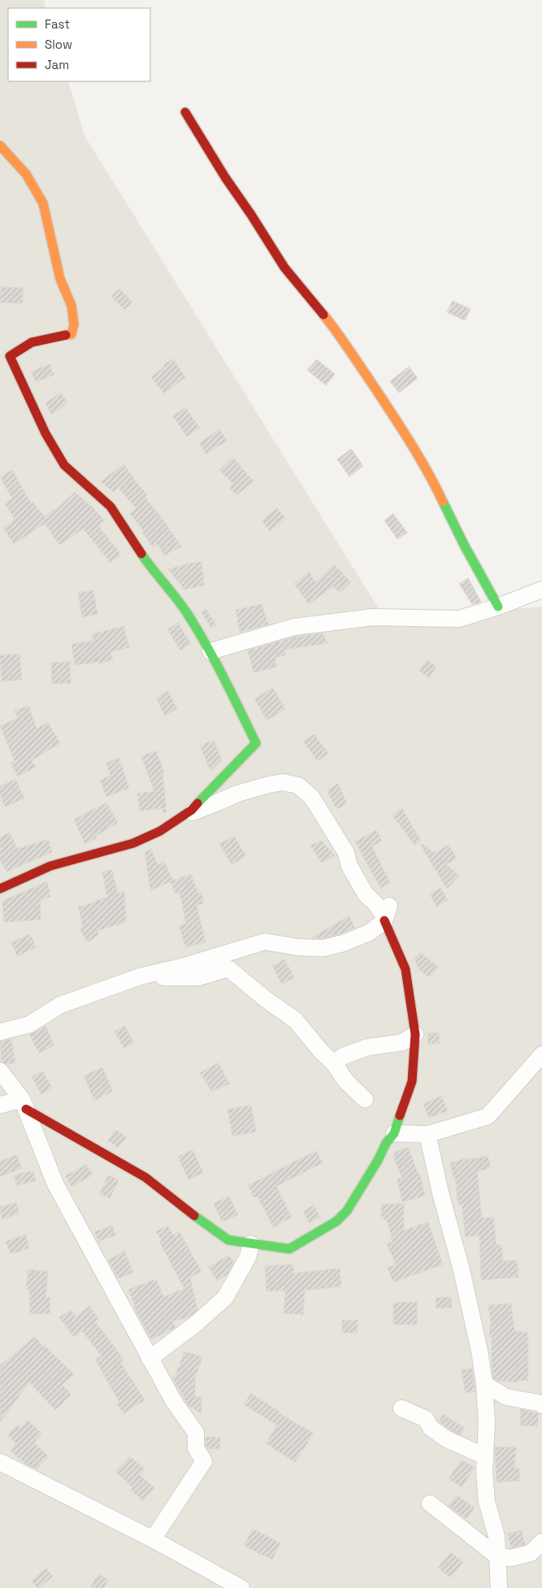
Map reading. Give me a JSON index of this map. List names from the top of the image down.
{
  "legend": ["Fast", "Slow", "Jam"]
}
